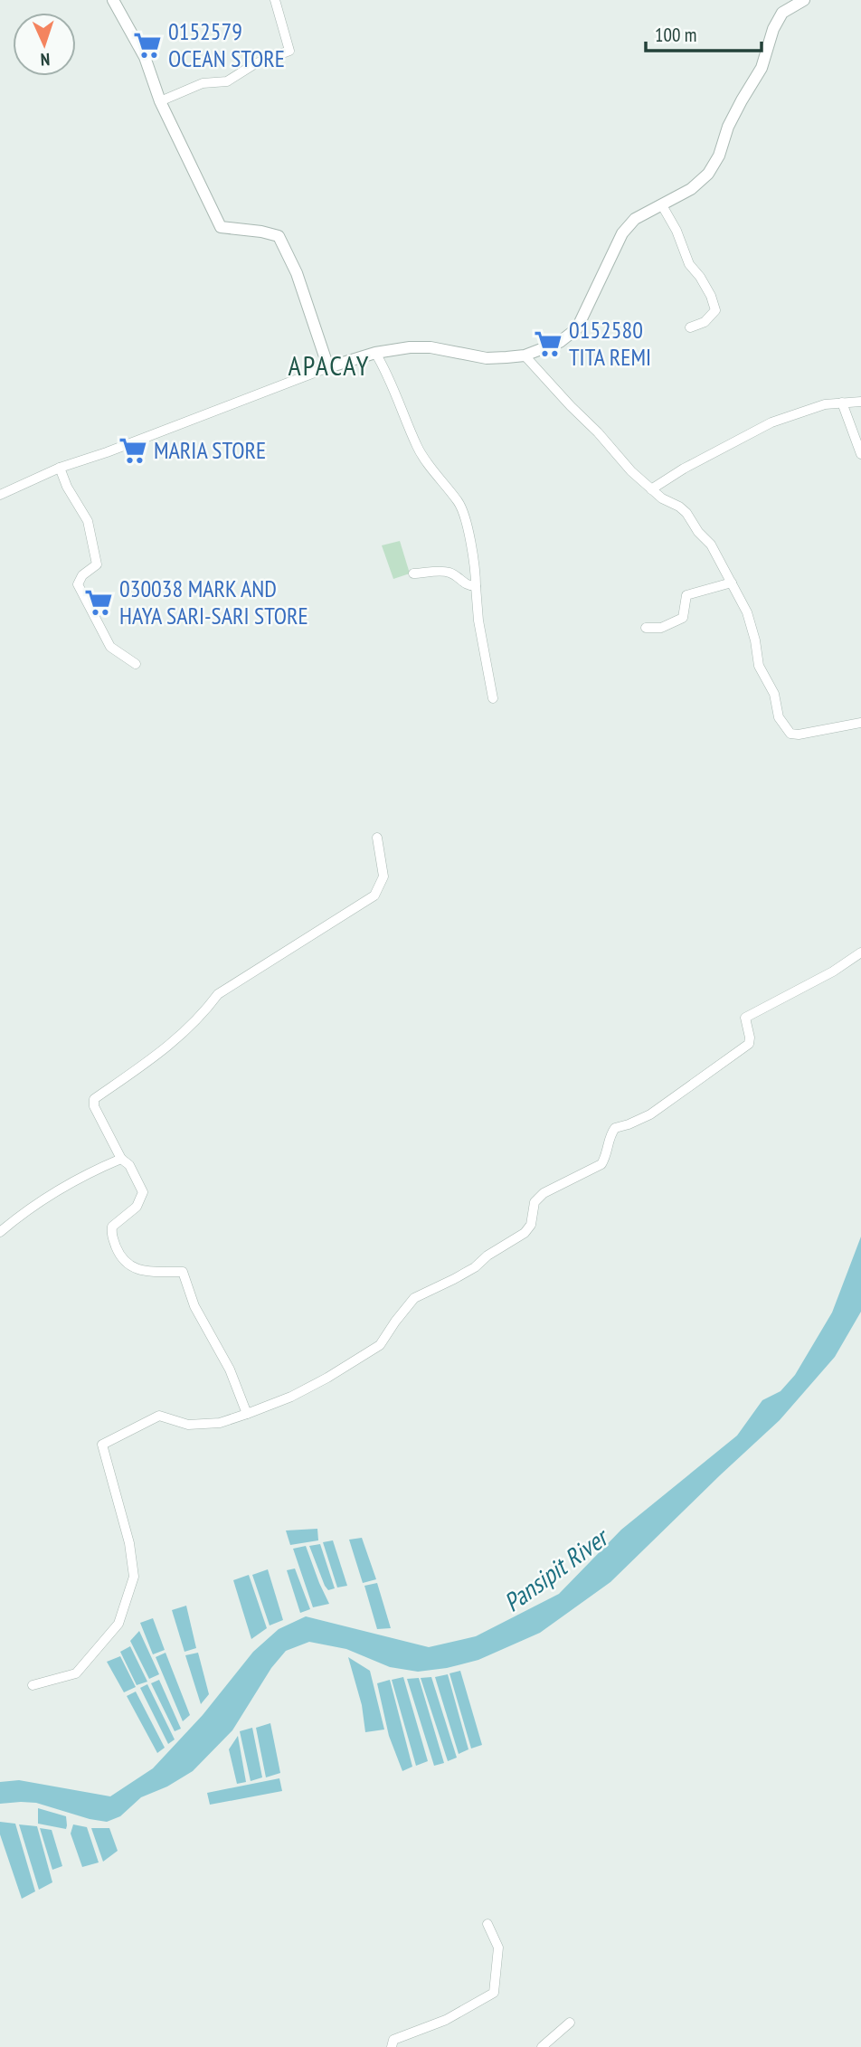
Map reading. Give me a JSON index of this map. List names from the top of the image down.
{
  "districts": ["APACAY"],
  "water": ["Pansipit River"],
  "places": {
    "supermarket": [
      "0152579 OCEAN STORE",
      "0152580 TITA REMI",
      "MARIA STORE",
      "030038 MARK AND HAYA SARI-SARI STORE"
    ]
  },
  "scale_bar": "100 m",
  "north": "bottom"
}
